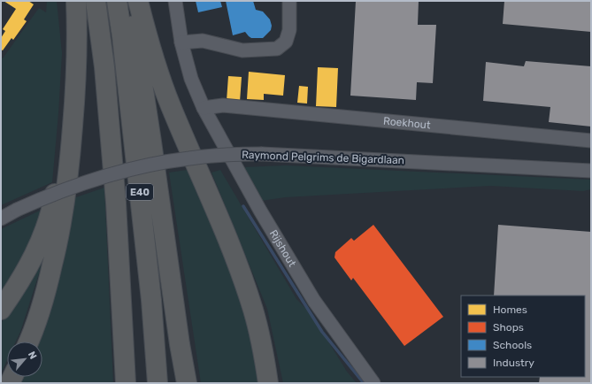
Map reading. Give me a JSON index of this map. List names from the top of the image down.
{
  "streets": {
    "highway": ["E40"],
    "street": ["Roekhout", "Raymond Pelgrims de Bigardlaan", "Rijshout"]
  },
  "crossings": [
    ["Roekhout", "Rijshout"]
  ],
  "legend": [
    "Homes",
    "Shops",
    "Schools",
    "Industry"
  ],
  "north": "top right"
}
